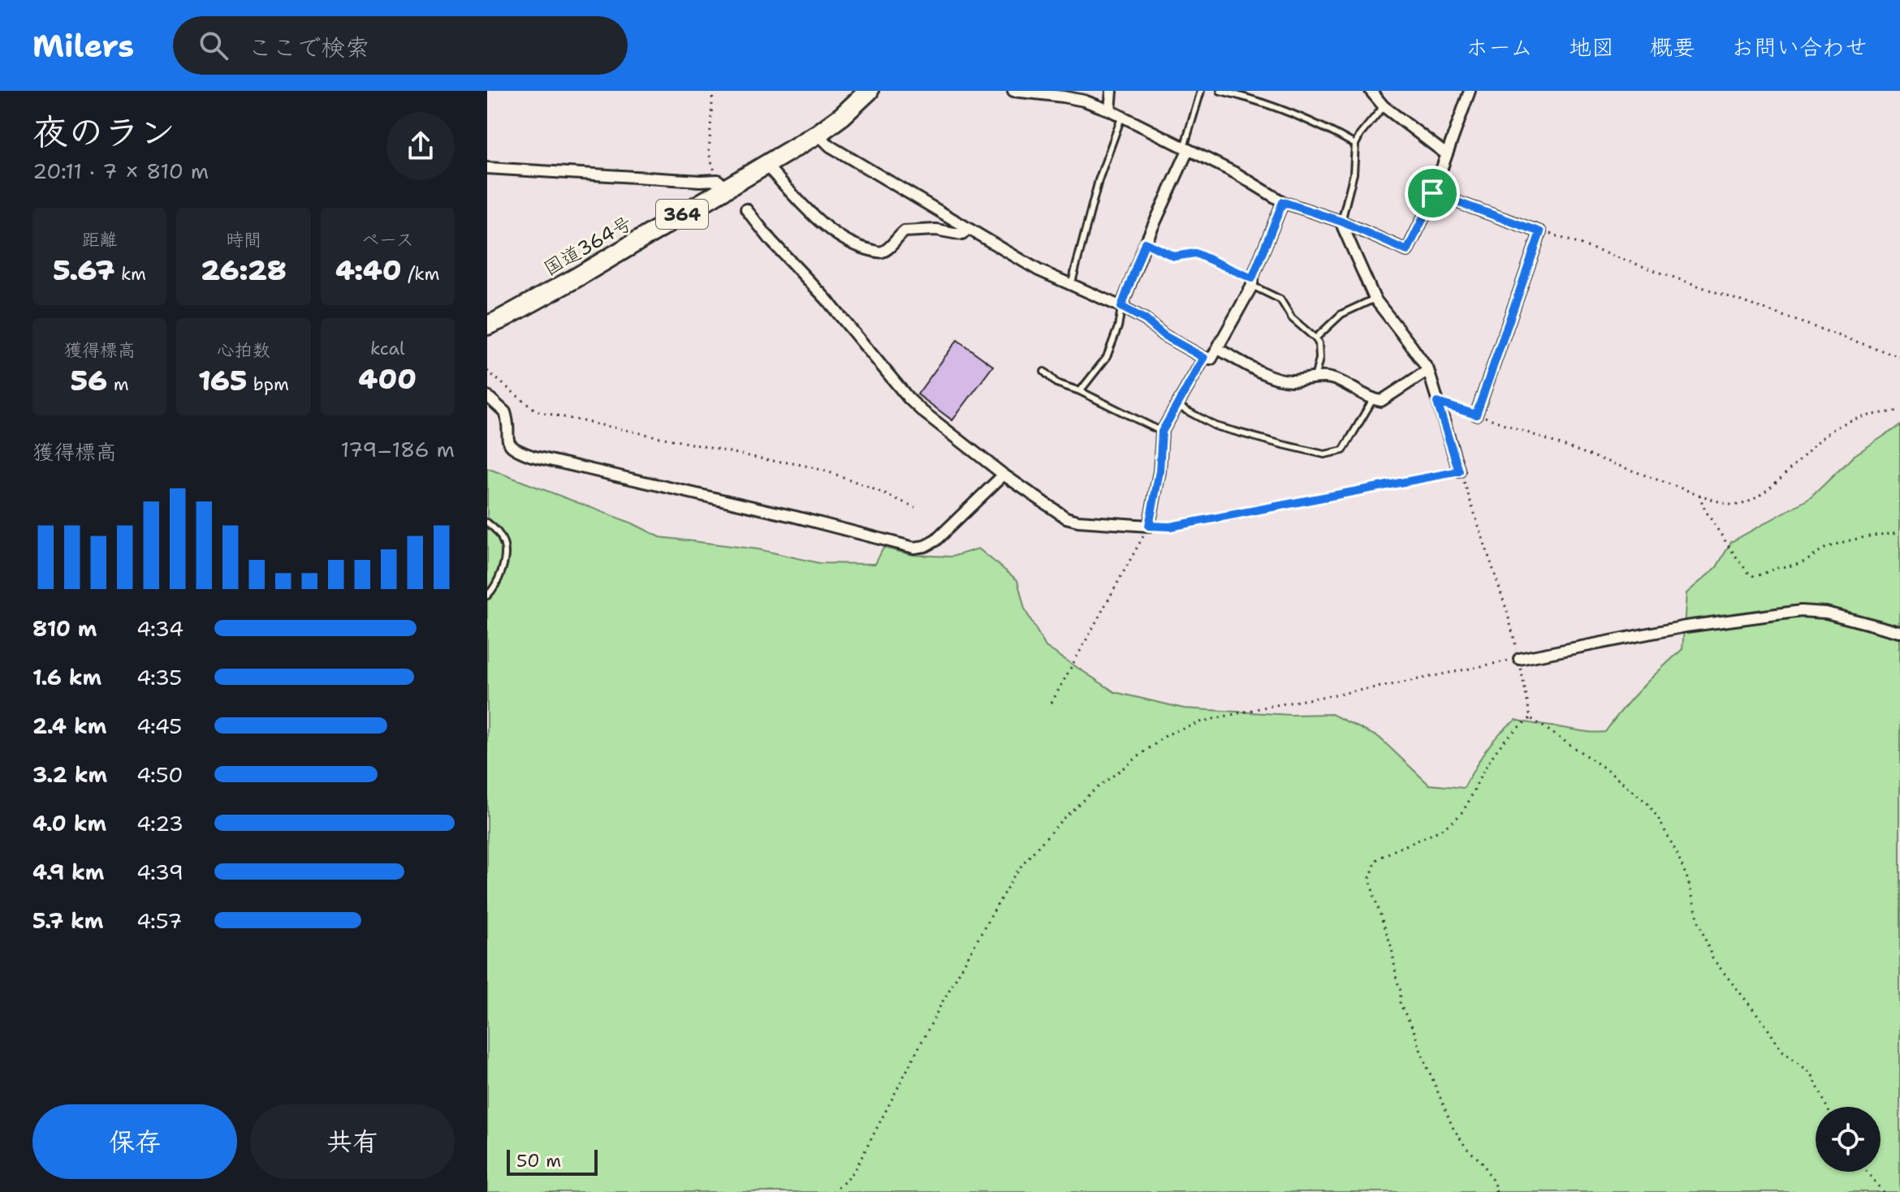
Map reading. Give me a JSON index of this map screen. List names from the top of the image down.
{
  "streets": {
    "highway": ["364", "国道364号"]
  },
  "scale_bar": "50 m",
  "page": {
    "header": "Milers",
    "search": "ここで検索",
    "nav": [
      "ホーム",
      "地図",
      "概要",
      "お問い合わせ"
    ],
    "heading": ["夜のラン", "20:11 · 7 × 810 m"],
    "stats": [
      ["距離", "5.67 km"],
      ["時間", "26:28"],
      ["ペース", "4:40 /km"],
      ["獲得標高", "56 m"],
      ["心拍数", "165 bpm"],
      ["kcal", "400"]
    ],
    "chart": ["獲得標高", "179–186 m"],
    "list": [
      {
        "name": "810 m",
        "note": "4:34"
      },
      {
        "name": "1.6 km",
        "note": "4:35"
      },
      {
        "name": "2.4 km",
        "note": "4:45"
      },
      {
        "name": "3.2 km",
        "note": "4:50"
      },
      {
        "name": "4.0 km",
        "note": "4:23"
      },
      {
        "name": "4.9 km",
        "note": "4:39"
      },
      {
        "name": "5.7 km",
        "note": "4:57"
      }
    ],
    "buttons": ["保存", "共有"],
    "scale": "50 m"
  }
}
